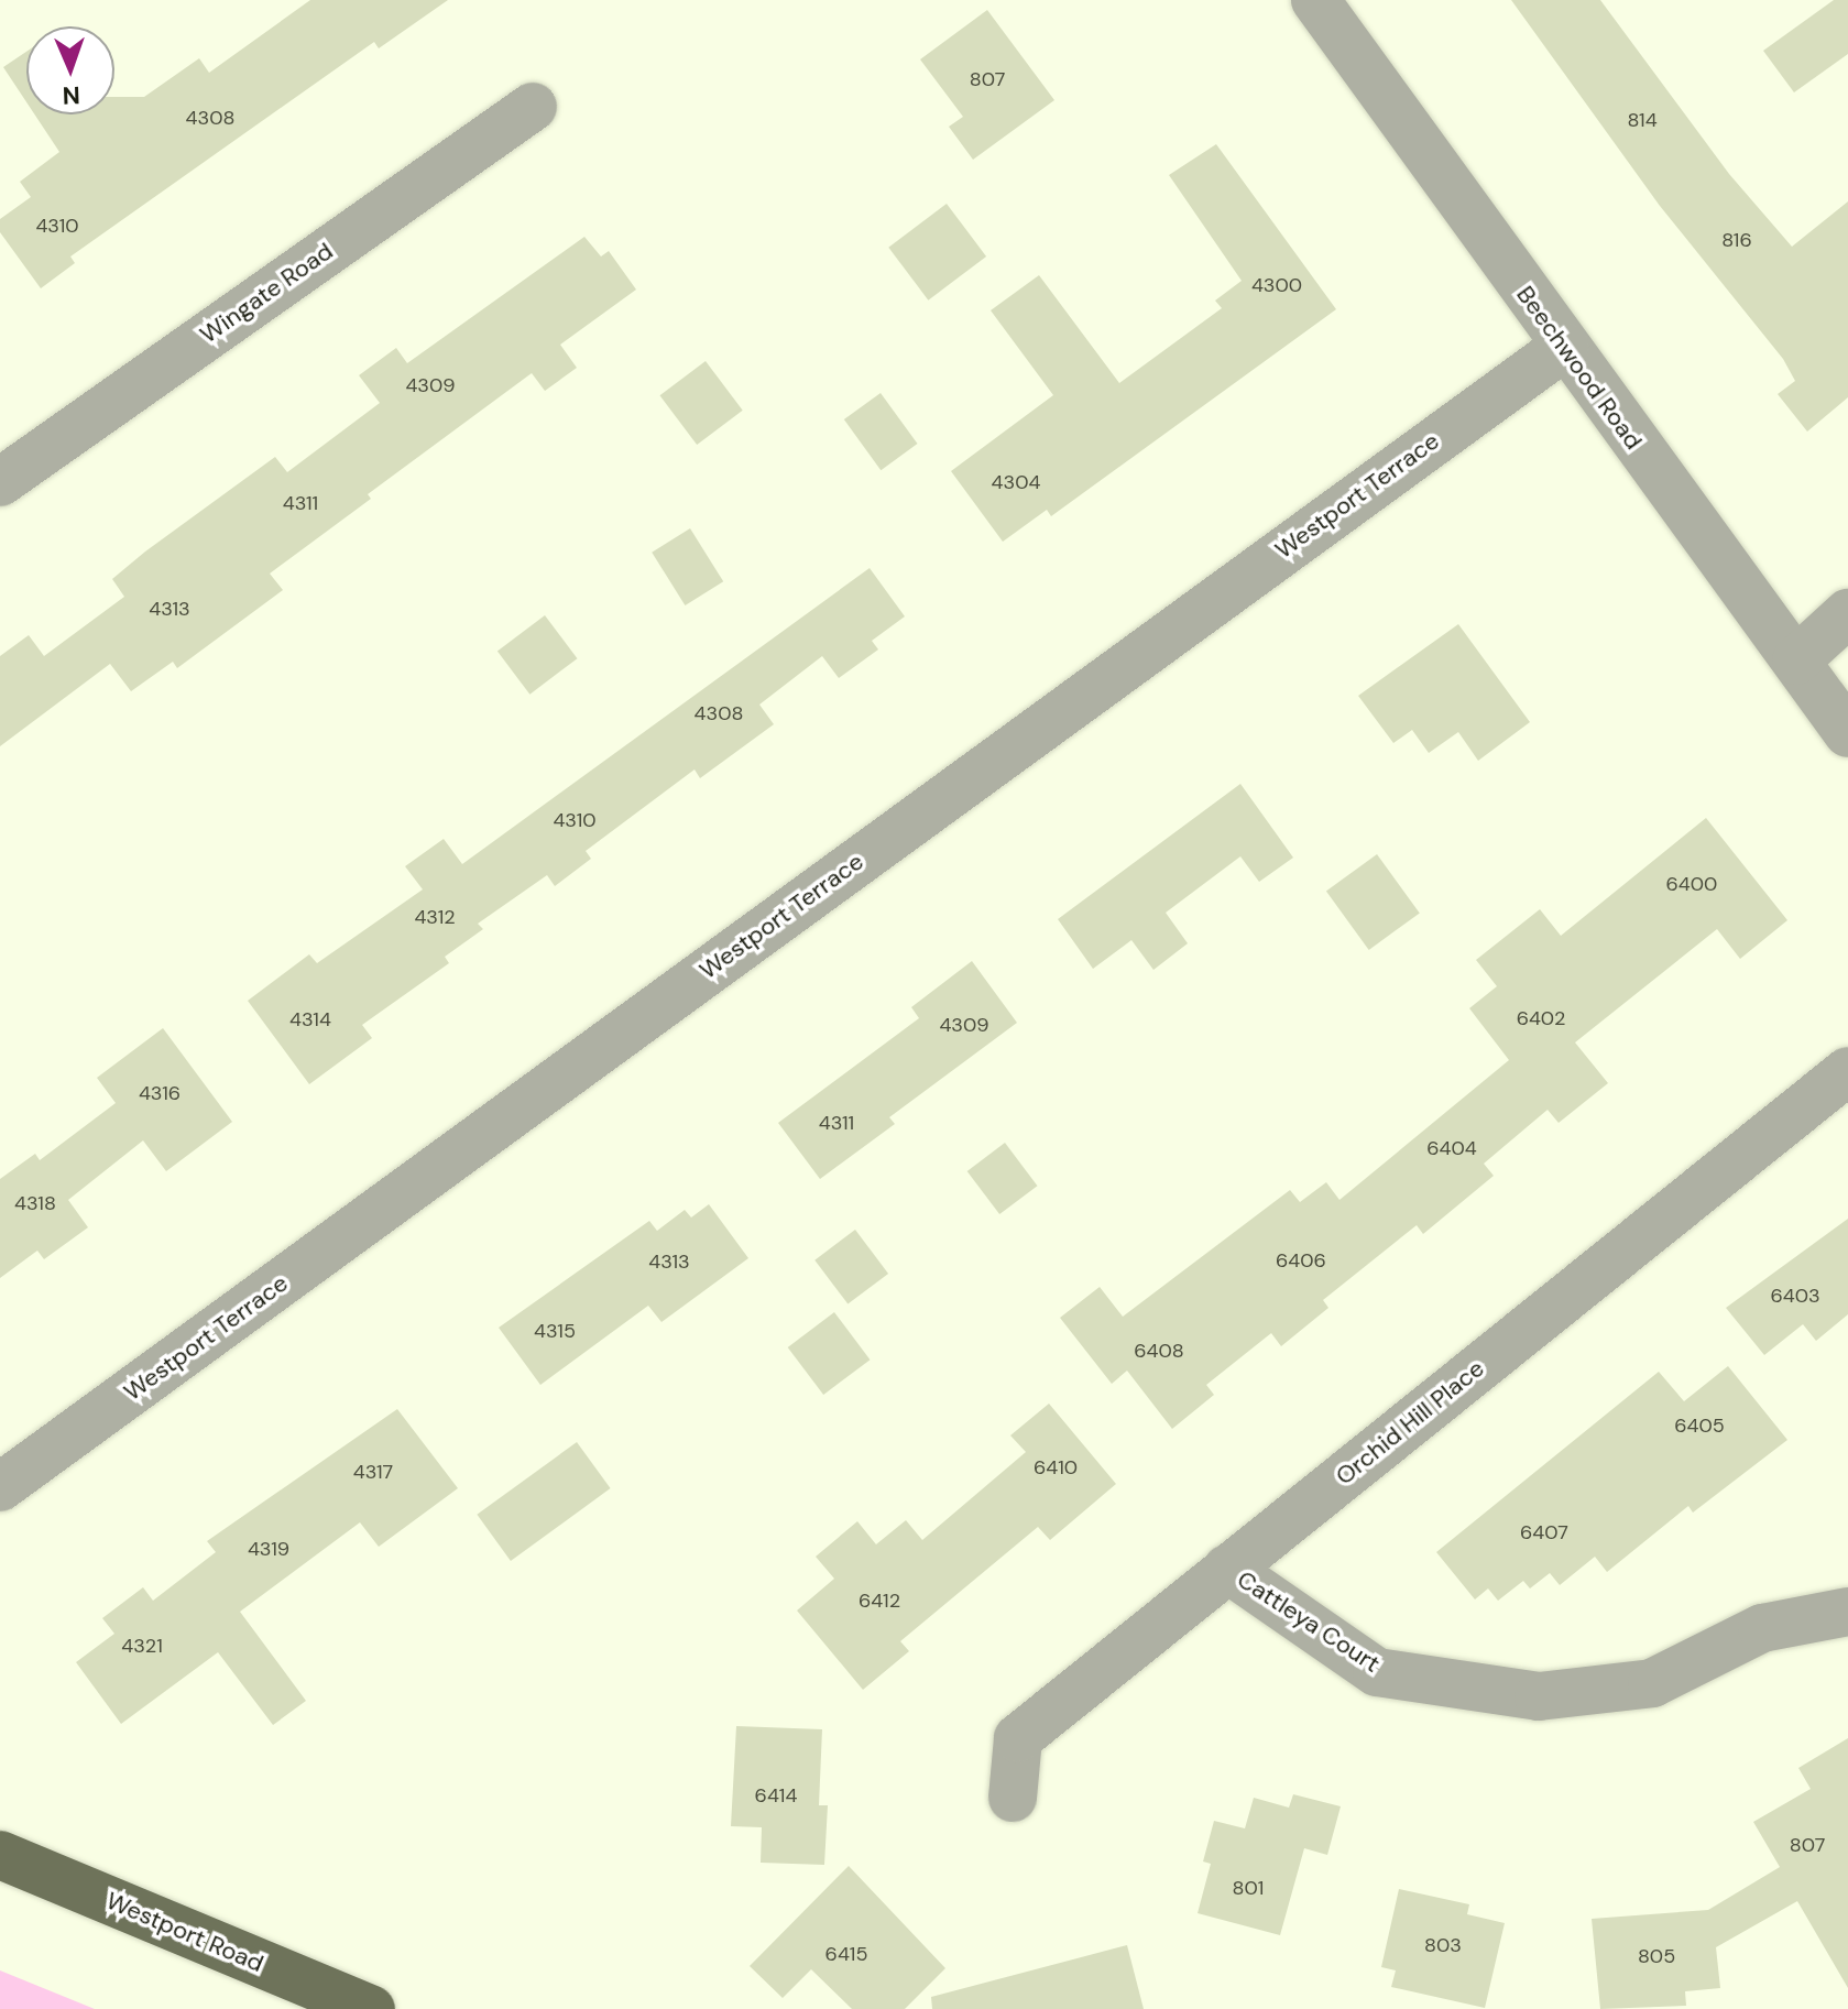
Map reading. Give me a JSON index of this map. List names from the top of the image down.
{
  "streets": {
    "main road": ["Westport Road"],
    "street": [
      "Wingate Road",
      "Beechwood Road",
      "Westport Terrace",
      "Orchid Hill Place",
      "Cattleya Court"
    ]
  },
  "crossings": [
    ["Beechwood Road", "Westport Terrace"],
    ["Orchid Hill Place", "Cattleya Court"]
  ],
  "house_numbers": [
    "807",
    "4308",
    "814",
    "4310",
    "816",
    "4300",
    "4309",
    "4304",
    "4311",
    "4313",
    "4308",
    "4310",
    "6400",
    "4312",
    "6402",
    "4314",
    "4309",
    "4316",
    "4311",
    "6404",
    "4318",
    "6406",
    "4313",
    "6403",
    "4315",
    "6408",
    "6405",
    "6410",
    "4317",
    "6407",
    "4319",
    "6412",
    "4321",
    "6414",
    "807",
    "801",
    "803",
    "6415",
    "805"
  ],
  "north": "bottom"
}
